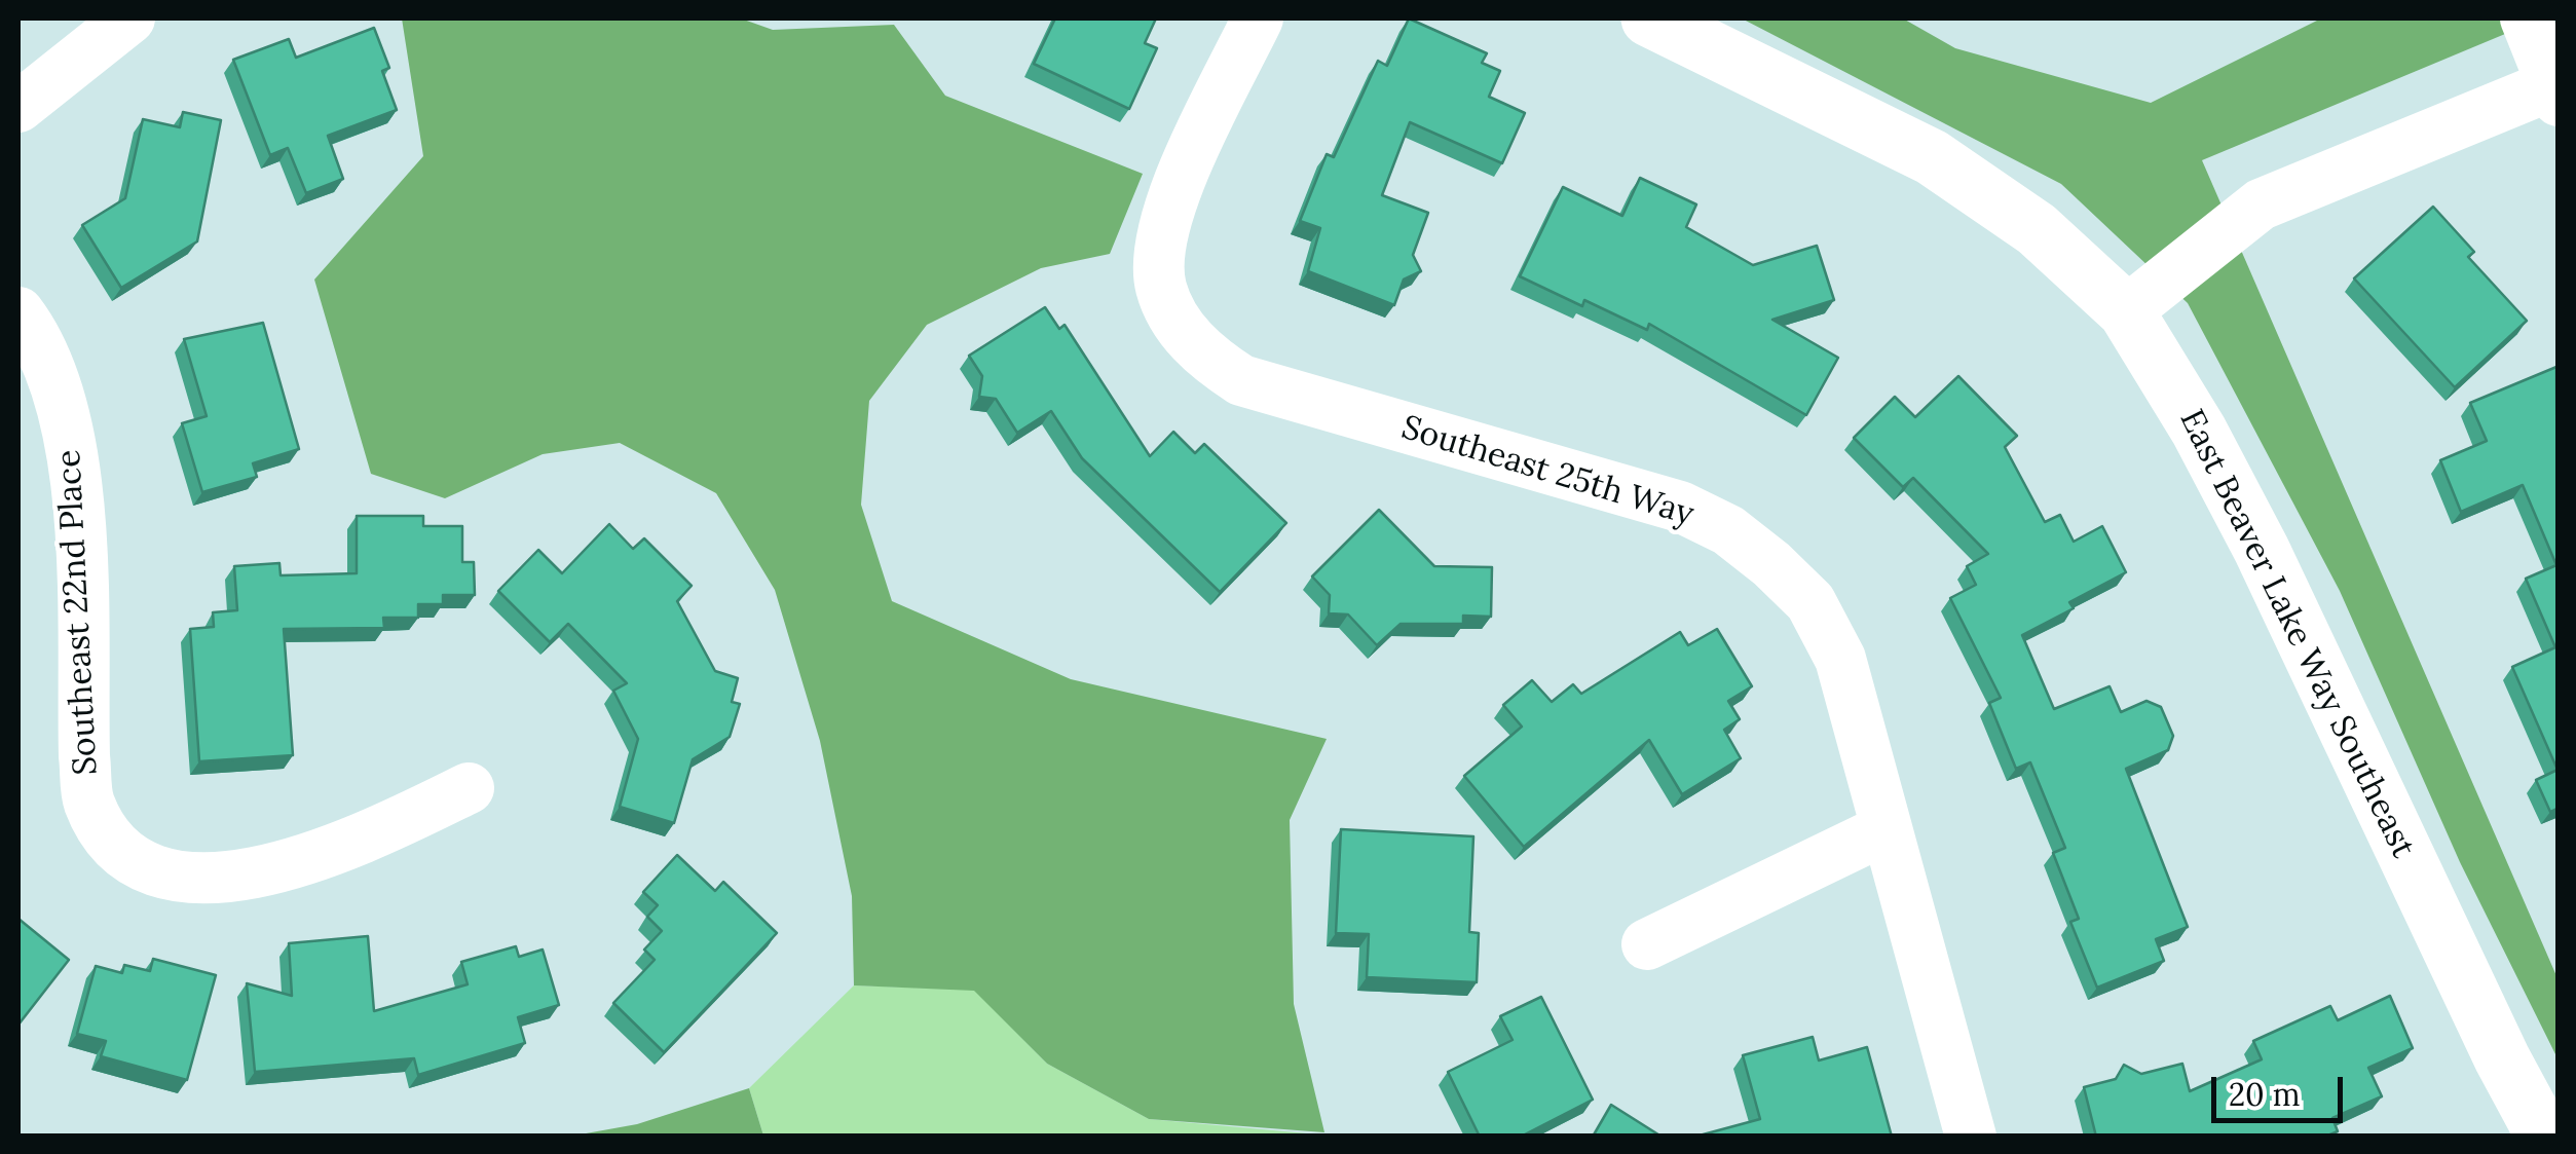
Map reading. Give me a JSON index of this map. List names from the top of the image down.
{
  "streets": {
    "street": ["Southeast 25th Way", "Southeast 22nd Place", "East Beaver Lake Way Southeast"]
  },
  "scale_bar": "20 m"
}
